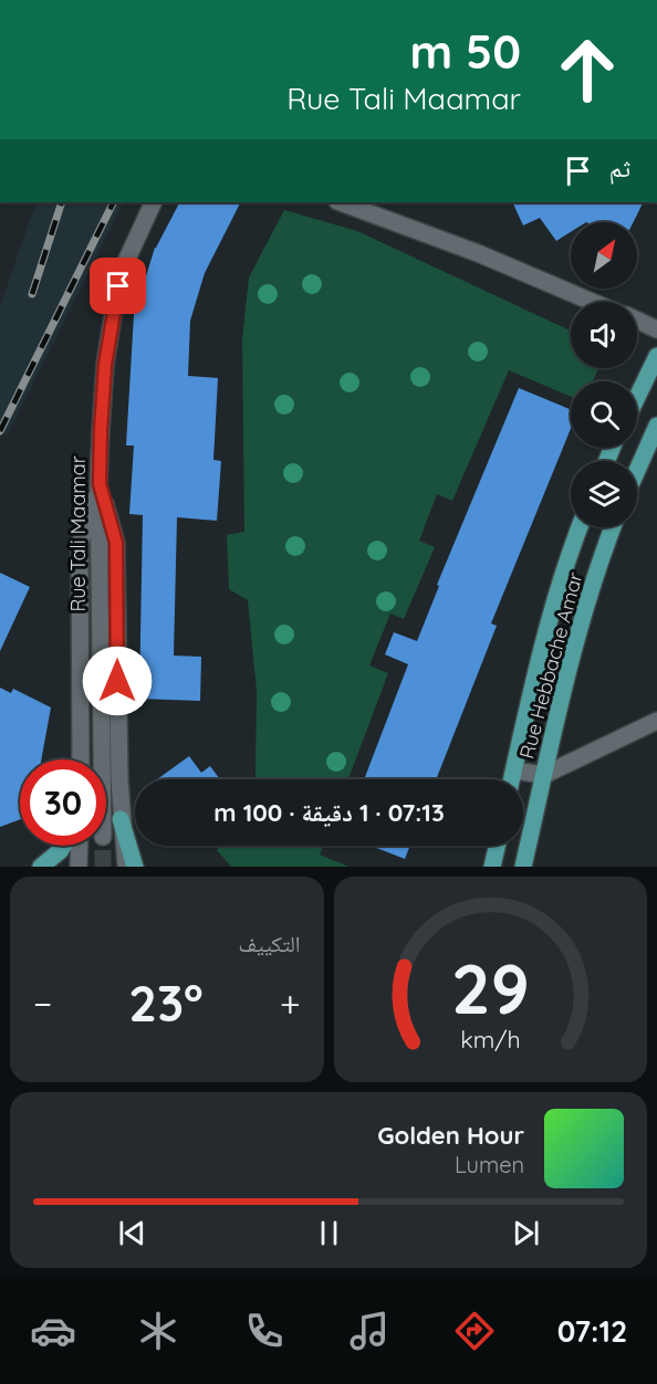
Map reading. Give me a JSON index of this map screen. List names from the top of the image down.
{
  "streets": {
    "main road": ["Rue Hebbache Amar"],
    "street": ["Rue Tali Maamar"]
  },
  "north": "top right",
  "page": {
    "turn": ["50 m", "Rue Tali Maamar"],
    "then": "ثم",
    "limit": "30",
    "trip": "07:13 · 1 دقيقة · 100 m",
    "tile": "التكييف",
    "heat": ["−", "23°", "+"],
    "song": ["Golden Hour", "Lumen"],
    "tabs": "07:12",
    "gauge": ["29", "km/h"]
  }
}
